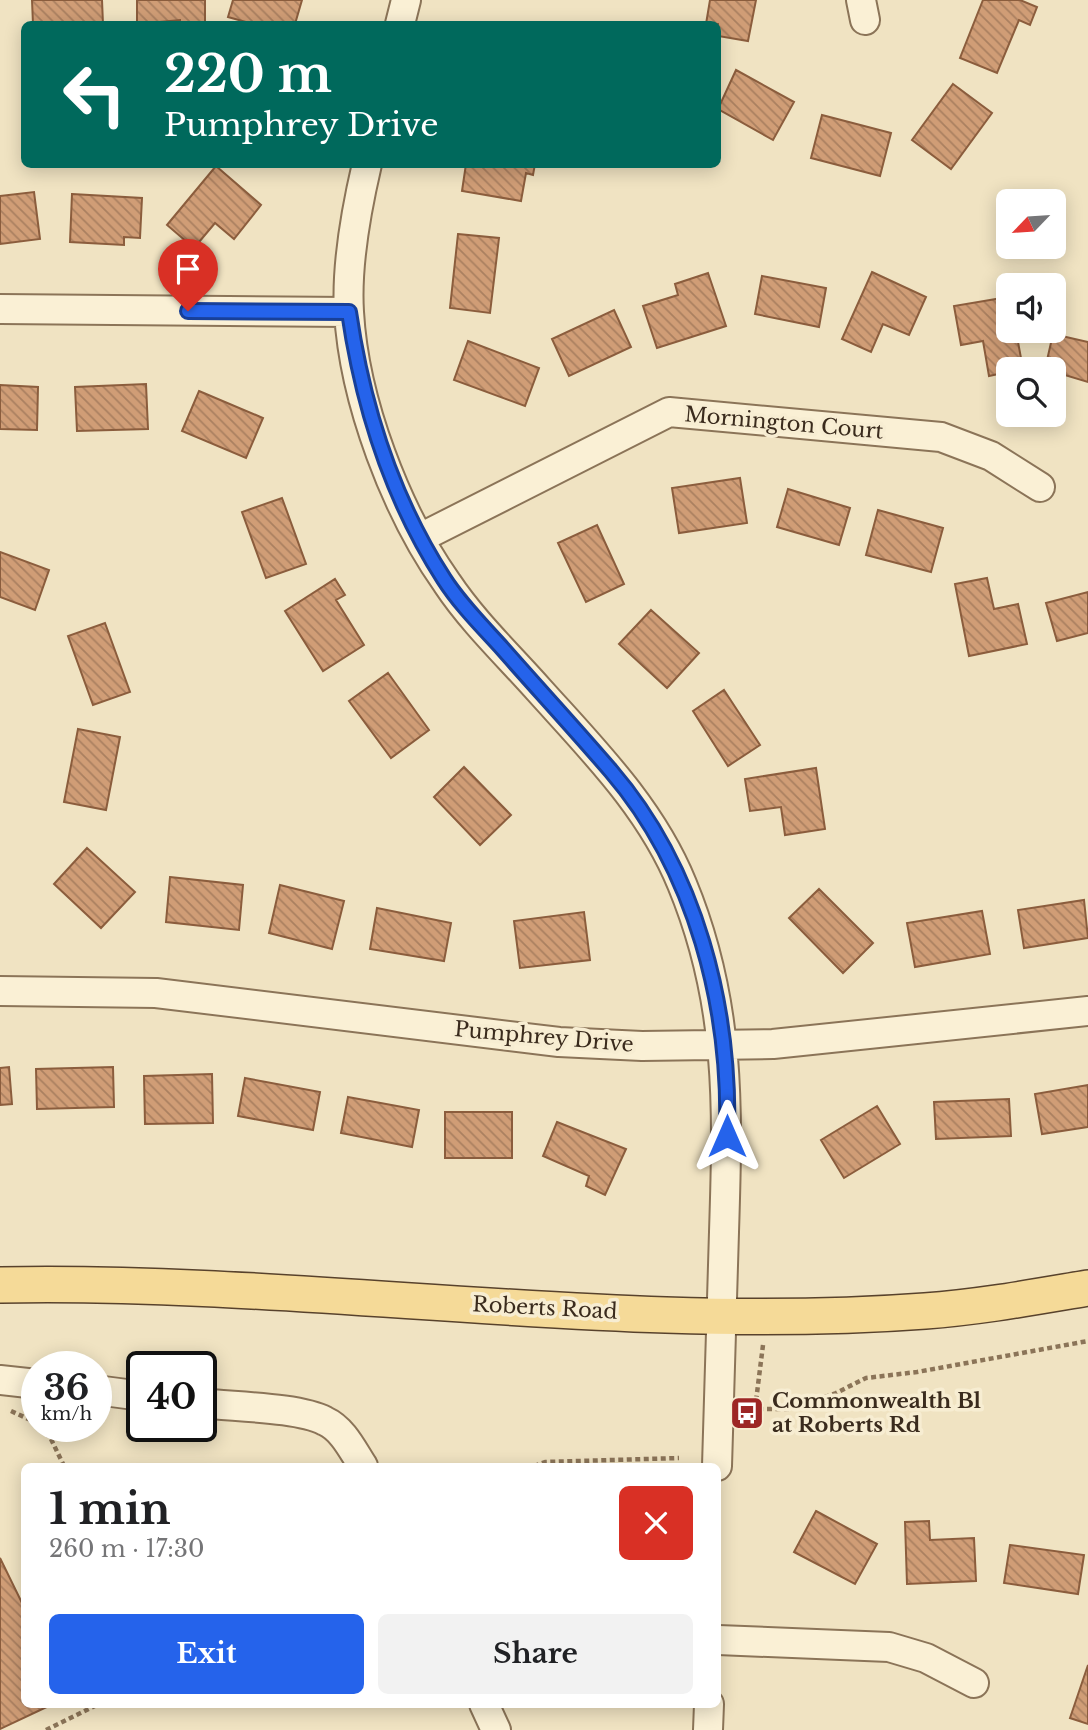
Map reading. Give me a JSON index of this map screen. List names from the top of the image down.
{
  "streets": {
    "main road": ["Roberts Road"],
    "street": ["Mornington Court", "Pumphrey Drive"]
  },
  "places": {
    "bus stop": ["Commonwealth Bl at Roberts Rd"]
  },
  "north": "bottom left",
  "page": {
    "turn": ["220 m", "Pumphrey Drive"],
    "speed": "36 km/h",
    "limit": "40",
    "heading": ["1 min", "260 m · 17:30"],
    "buttons": ["Exit", "Share"]
  }
}
